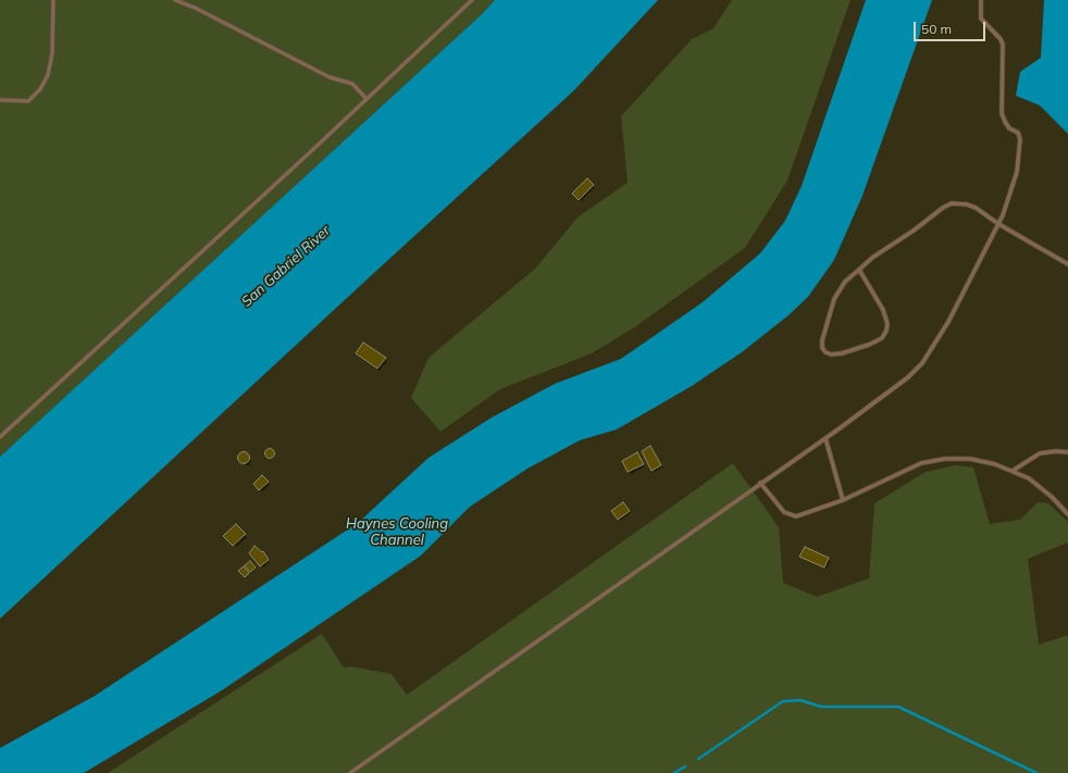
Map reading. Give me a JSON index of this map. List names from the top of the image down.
{
  "water": ["San Gabriel River", "Haynes Cooling Channel"],
  "scale_bar": "50 m"
}
